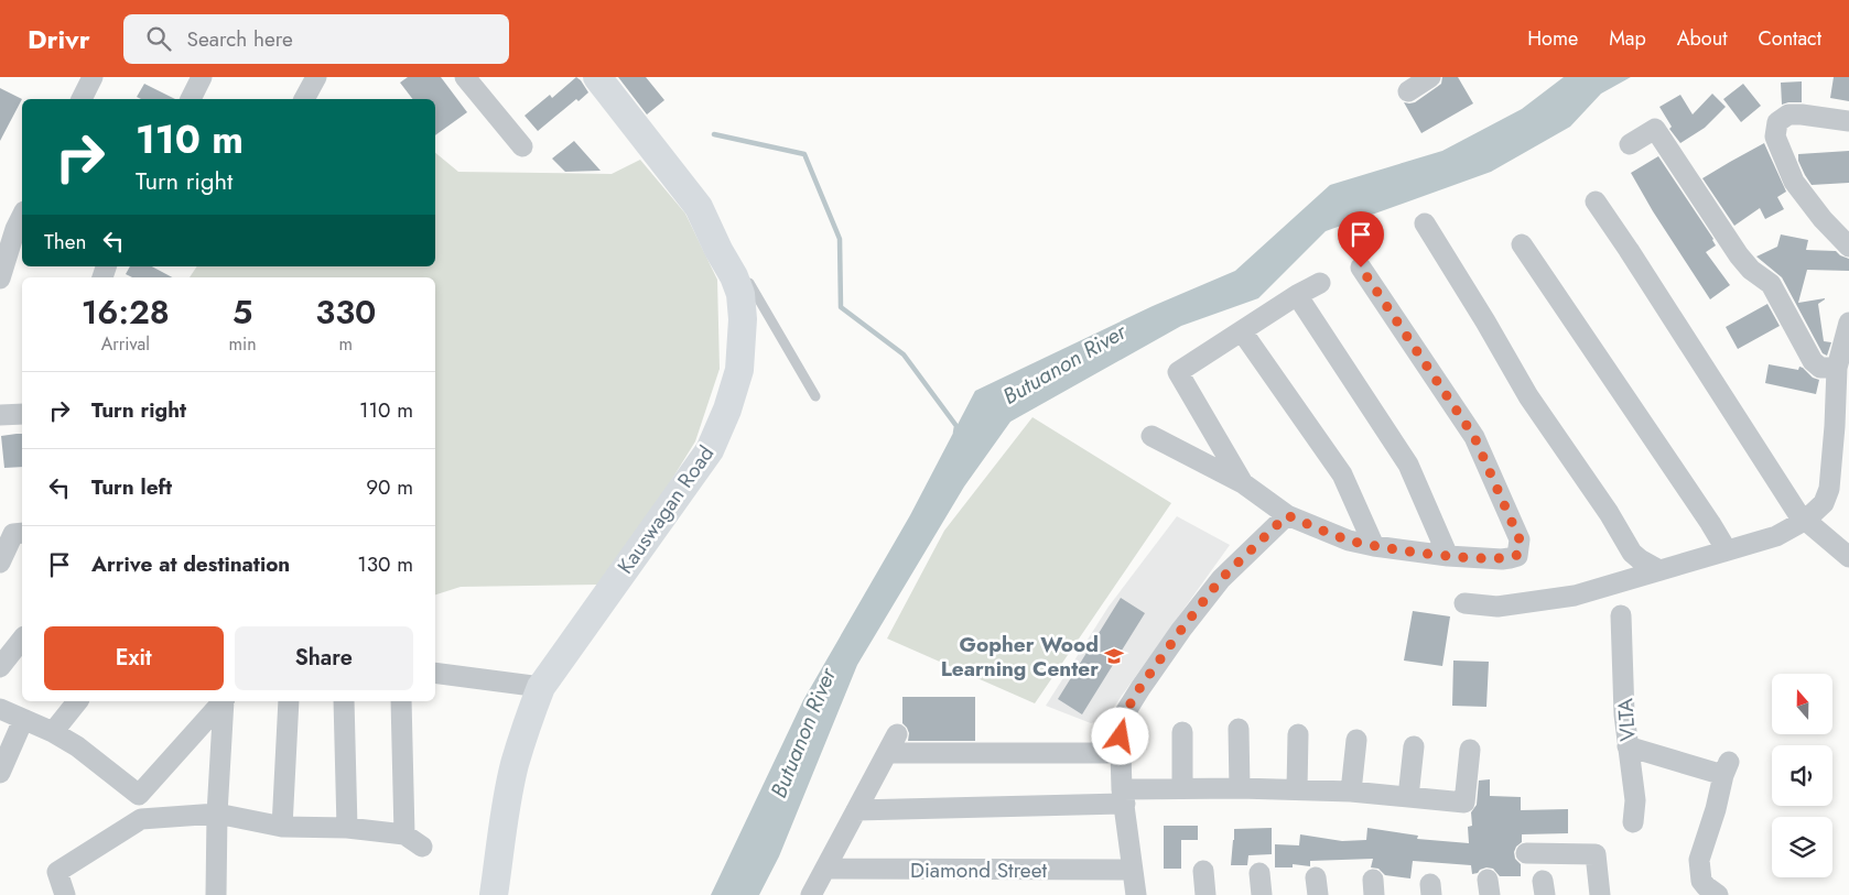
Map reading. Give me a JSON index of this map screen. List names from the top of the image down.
{
  "streets": {
    "street": ["Kauswagan Road", "VLTA", "Diamond Street"]
  },
  "water": ["Butuanon River"],
  "places": {
    "school or university": ["Gopher Wood Learning Center"]
  },
  "north": "top",
  "page": {
    "header": "Drivr",
    "search": "Search here",
    "nav": [
      "Home",
      "Map",
      "About",
      "Contact"
    ],
    "turn": ["110 m", "Turn right"],
    "then": "Then",
    "eta": [
      "16:28",
      "Arrival",
      "5",
      "min",
      "330",
      "m"
    ],
    "list": [
      {
        "name": "Turn right",
        "value": "110 m"
      },
      {
        "name": "Turn left",
        "value": "90 m"
      },
      {
        "name": "Arrive at destination",
        "value": "130 m"
      }
    ],
    "buttons": ["Exit", "Share"]
  }
}
